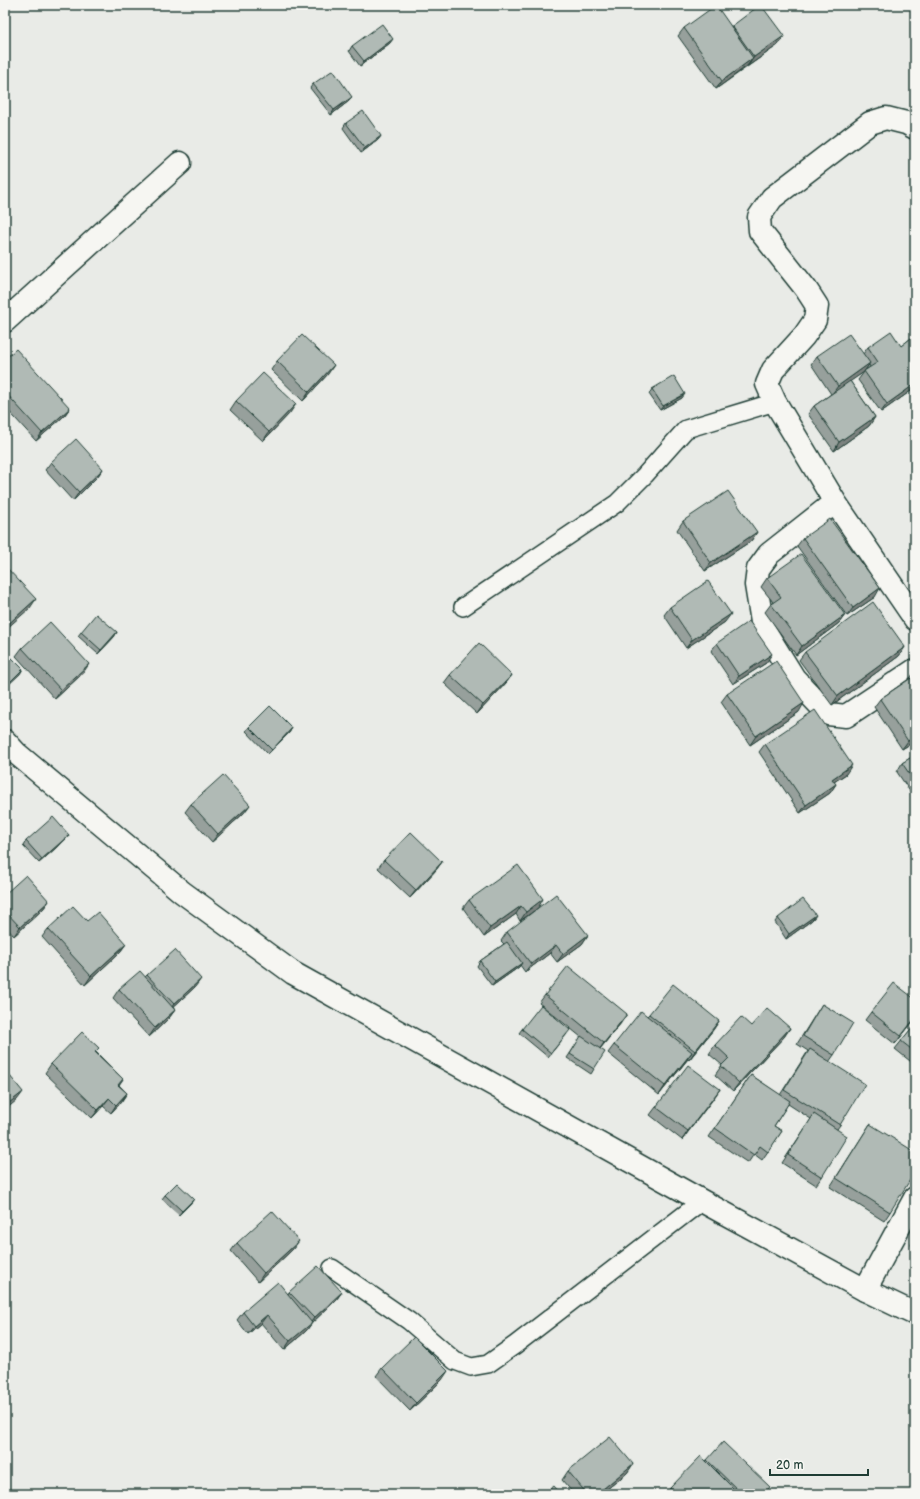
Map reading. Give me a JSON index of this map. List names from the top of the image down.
{
  "scale_bar": "20 m"
}
